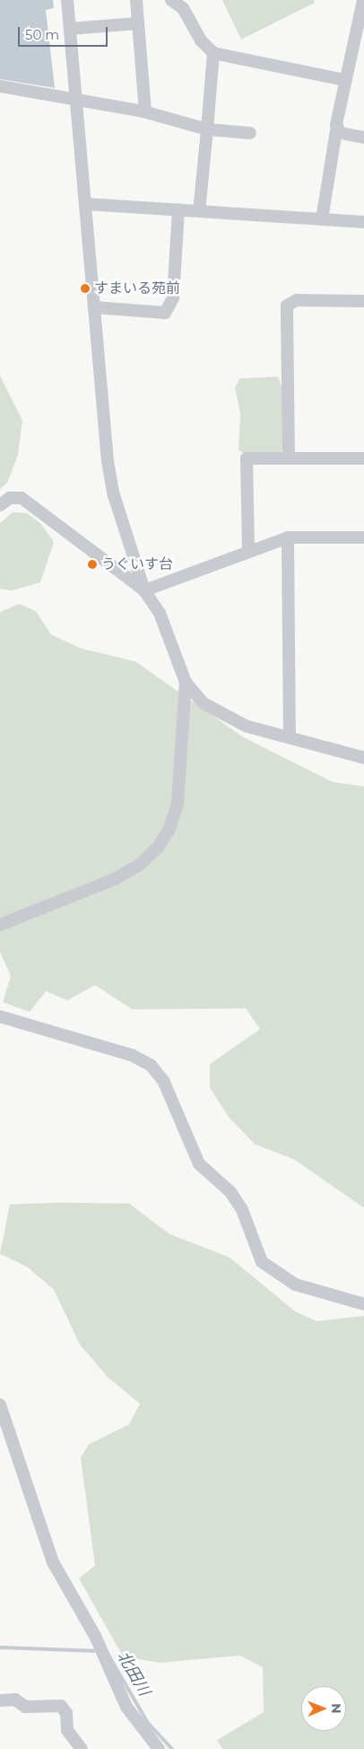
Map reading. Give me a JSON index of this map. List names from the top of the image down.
{
  "water": ["北田川"],
  "places": ["すまいる苑前", "うぐいす台"],
  "scale_bar": "50 m",
  "north": "right"
}
